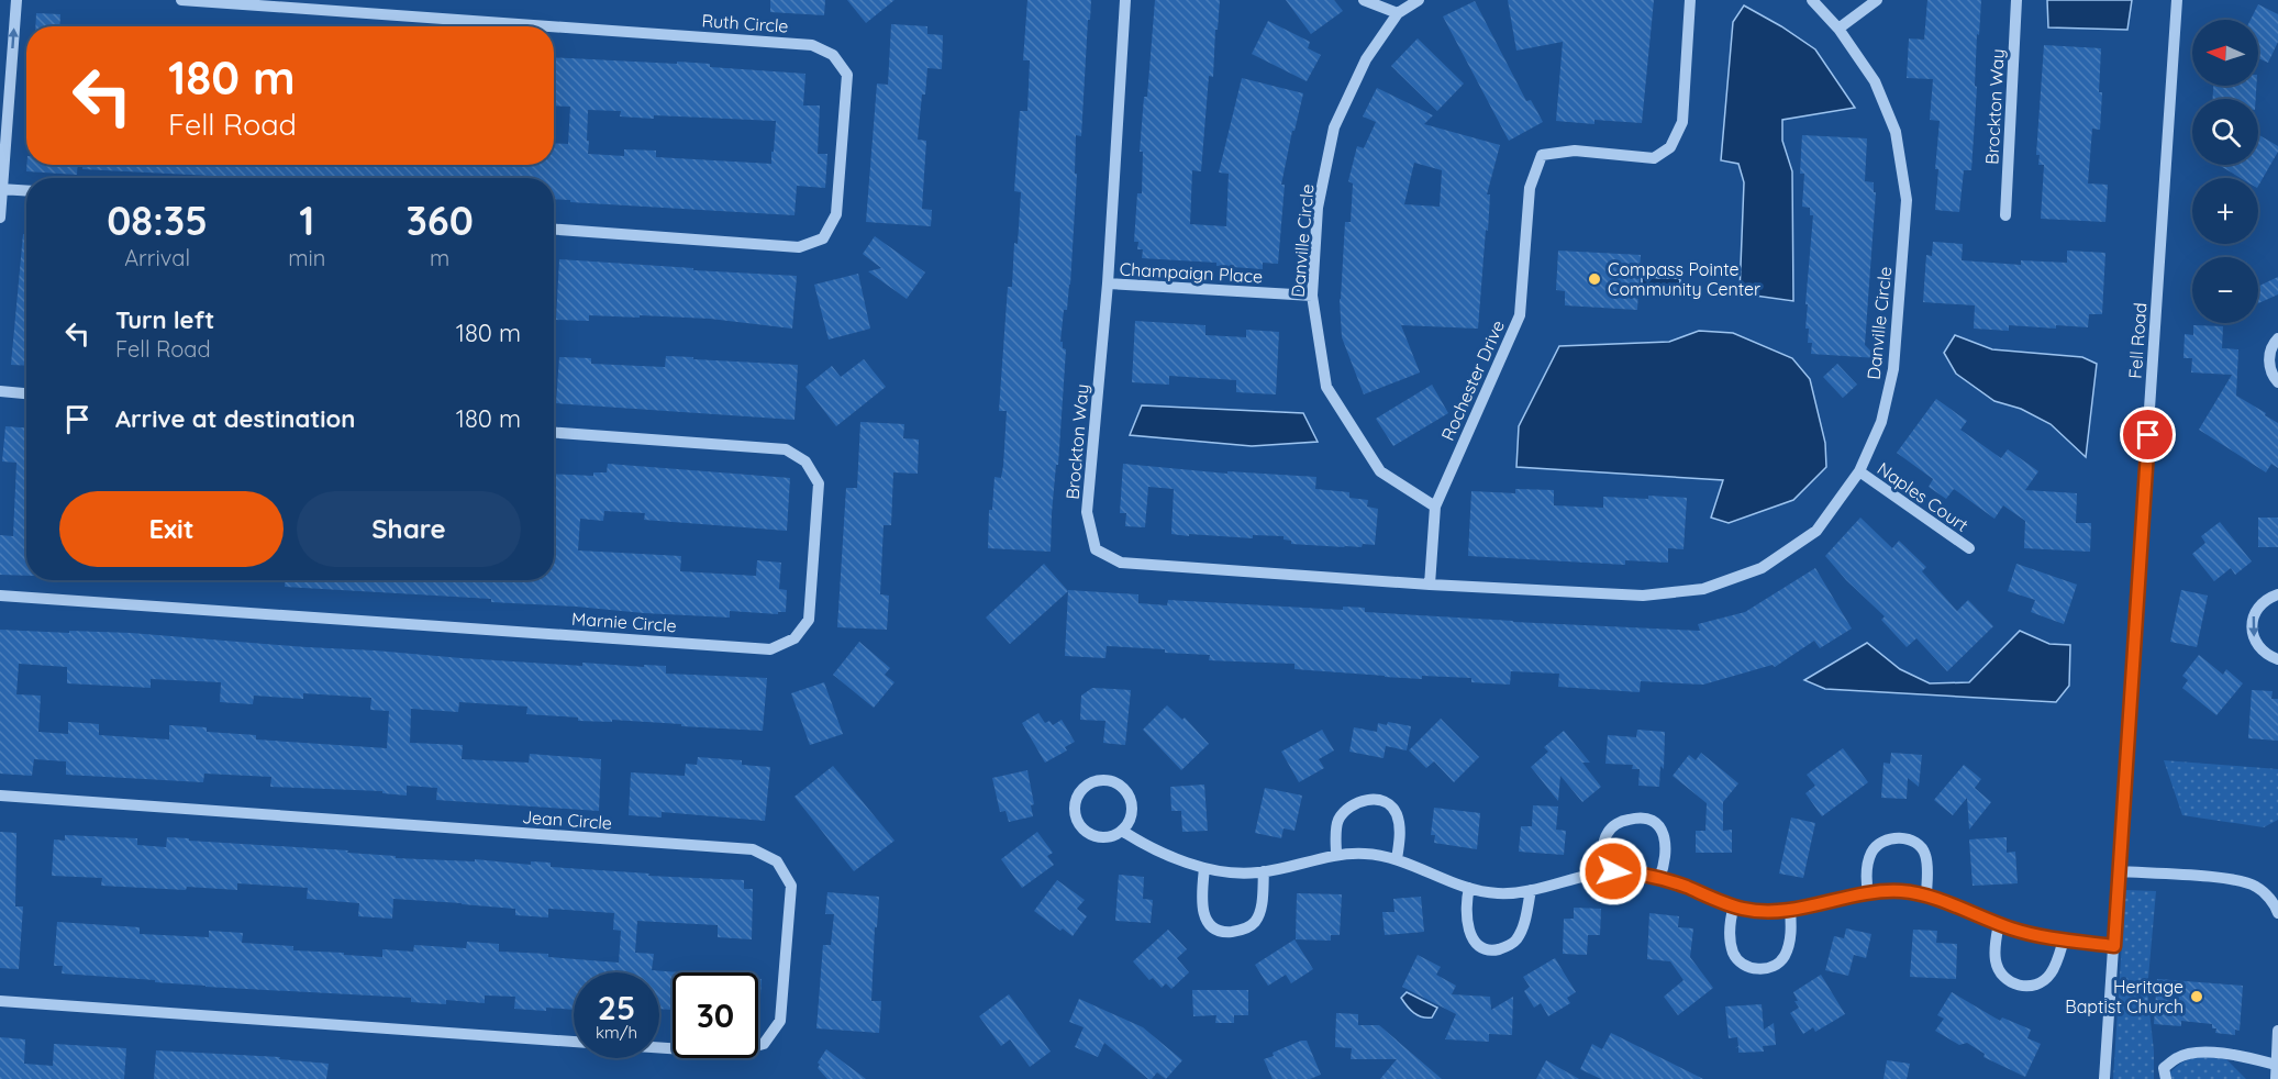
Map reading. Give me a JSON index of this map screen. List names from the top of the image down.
{
  "streets": {
    "street": [
      "Ruth Circle",
      "Brockton Way",
      "Danville Circle",
      "Champaign Place",
      "Fell Road",
      "Rochester Drive",
      "Naples Court",
      "Marnie Circle",
      "Jean Circle"
    ]
  },
  "crossings": [
    ["Brockton Way", "Danville Circle"],
    ["Brockton Way", "Champaign Place"],
    ["Brockton Way", "Rochester Drive"],
    ["Danville Circle", "Champaign Place"],
    ["Danville Circle", "Rochester Drive"],
    ["Danville Circle", "Naples Court"]
  ],
  "places": ["Compass Pointe Community Center", "Heritage Baptist Church"],
  "north": "left",
  "page": {
    "map_buttons": ["+", "−"],
    "turn": ["180 m", "Fell Road"],
    "eta": [
      "08:35",
      "Arrival",
      "1",
      "min",
      "360",
      "m"
    ],
    "list": [
      {
        "name": "Turn left",
        "note": "Fell Road",
        "value": "180 m"
      },
      {
        "name": "Arrive at destination",
        "value": "180 m"
      }
    ],
    "buttons": ["Exit", "Share"],
    "speed": "25 km/h",
    "limit": "30"
  }
}
